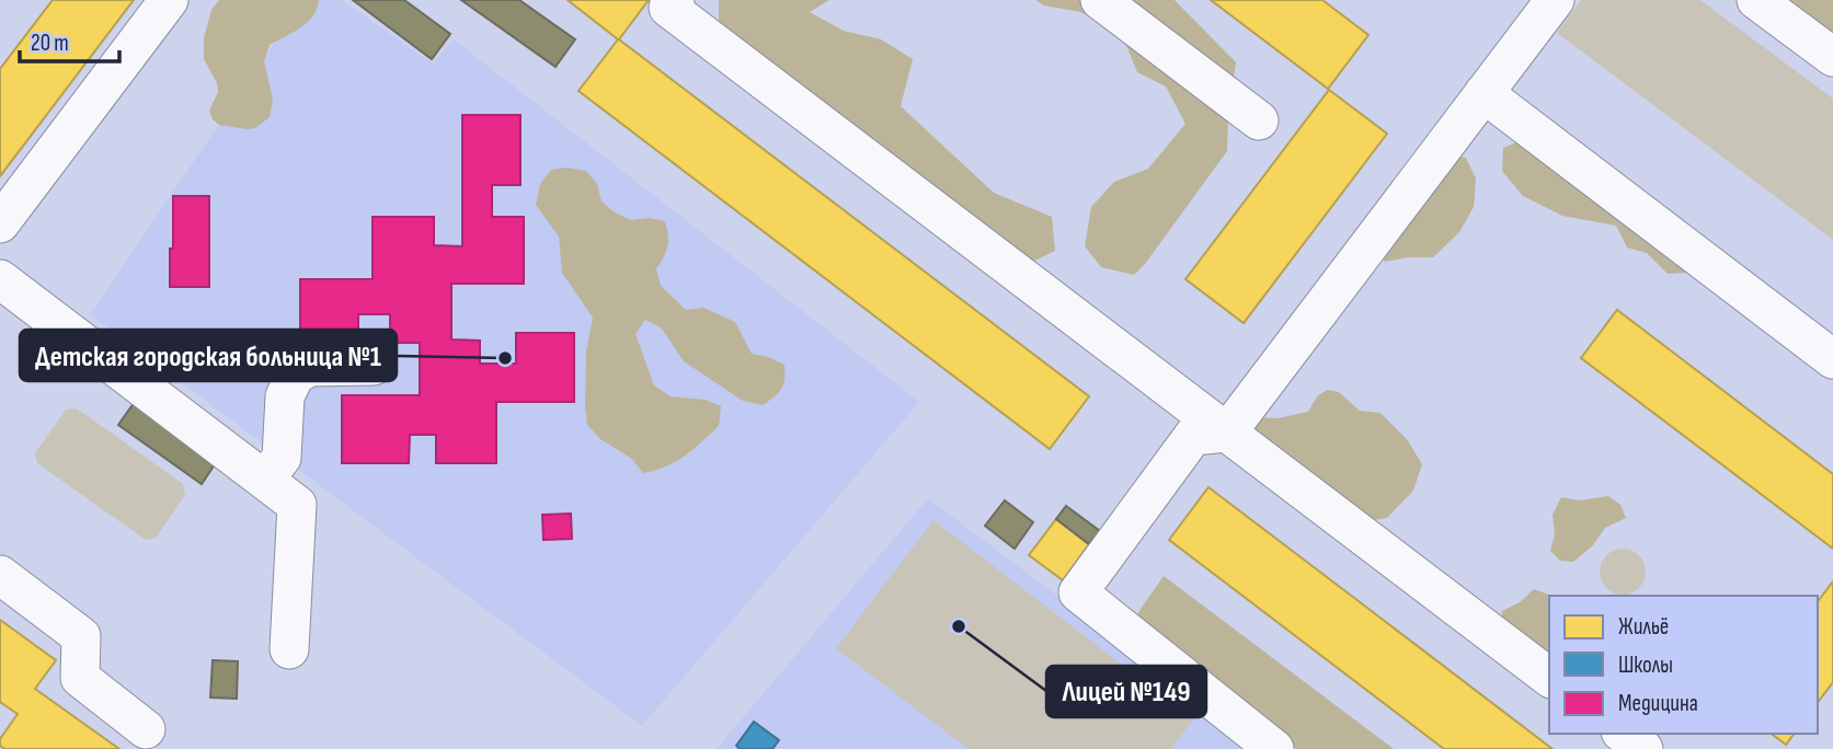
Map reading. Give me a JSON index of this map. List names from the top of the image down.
{
  "places": ["Детская городская больница №1", "Лицей №149"],
  "legend": ["Жильё", "Школы", "Медицина"],
  "scale_bar": "20 m"
}
